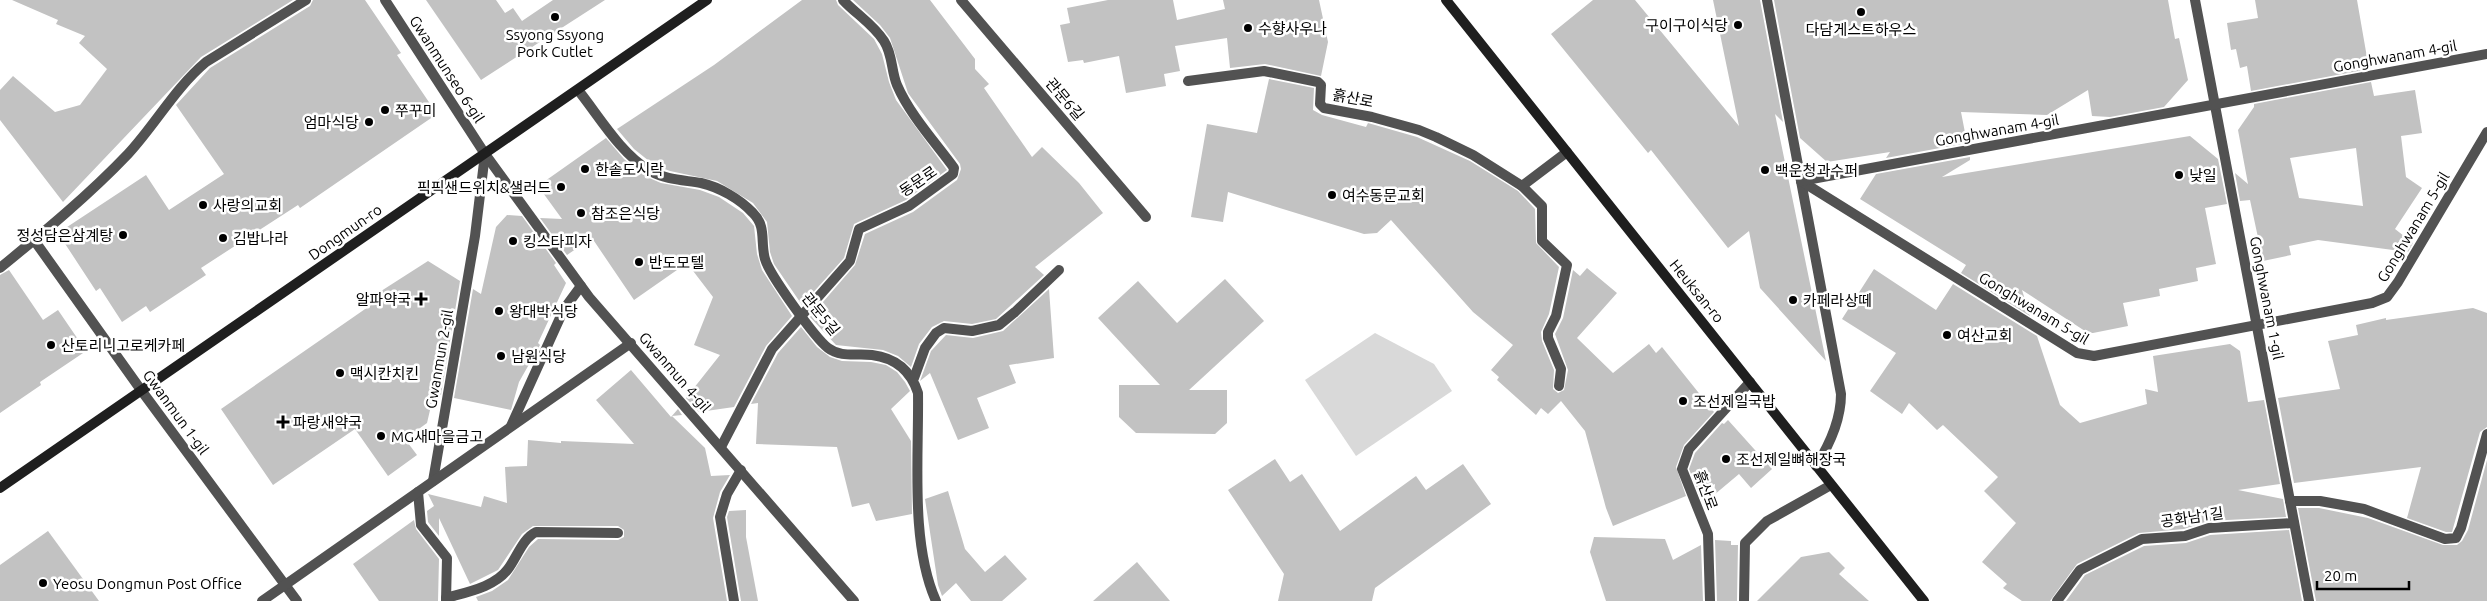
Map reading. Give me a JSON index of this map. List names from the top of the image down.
{
  "streets": {
    "street": [
      "Gonghwanam 4-gil",
      "Gwanmunseo 6-gil",
      "흙산로",
      "관문6길",
      "동문로",
      "Gonghwanam 5-gil",
      "Dongmun-ro",
      "Heuksan-ro",
      "Gonghwanam 1-gil",
      "관문5길",
      "Gwanmun 2-gil",
      "Gwanmun 4-gil",
      "Gwanmun 1-gil",
      "공화남1길"
    ]
  },
  "crossings": [
    ["Gonghwanam 4-gil", "Gonghwanam 5-gil"],
    ["Gonghwanam 4-gil", "Gonghwanam 1-gil"],
    ["Gwanmunseo 6-gil", "Dongmun-ro"],
    ["Gwanmunseo 6-gil", "Gwanmun 2-gil"],
    ["Gwanmunseo 6-gil", "Gwanmun 4-gil"],
    ["흙산로", "Heuksan-ro"],
    ["동문로", "관문5길"],
    ["Gonghwanam 5-gil", "Gonghwanam 1-gil"],
    ["Dongmun-ro", "관문5길"],
    ["Dongmun-ro", "Gwanmun 2-gil"],
    ["Dongmun-ro", "Gwanmun 4-gil"],
    ["Dongmun-ro", "Gwanmun 1-gil"],
    ["Gonghwanam 1-gil", "공화남1길"],
    ["Gwanmun 2-gil", "Gwanmun 4-gil"]
  ],
  "places": {
    "other": [
      "다담게스트하우스",
      "Ssyong Ssyong Pork Cutlet",
      "구이구이식당",
      "수향사우나",
      "쭈꾸미",
      "엄마식당",
      "한솥도시락",
      "백운청과수퍼",
      "낮일",
      "픽픽샌드위치&샐러드",
      "여수동문교회",
      "사랑의교회",
      "참조은식당",
      "정성담은삼계탕",
      "김밥나라",
      "킹스타피자",
      "반도모텔",
      "카페라상떼",
      "왕대박식당",
      "여산교회",
      "산토리니고로케카페",
      "남원식당",
      "맥시칸치킨",
      "조선제일국밥",
      "MG새마을금고",
      "조선제일뼈해장국",
      "Yeosu Dongmun Post Office"
    ],
    "health": ["알파약국", "파랑새약국"]
  },
  "scale_bar": "20 m"
}
